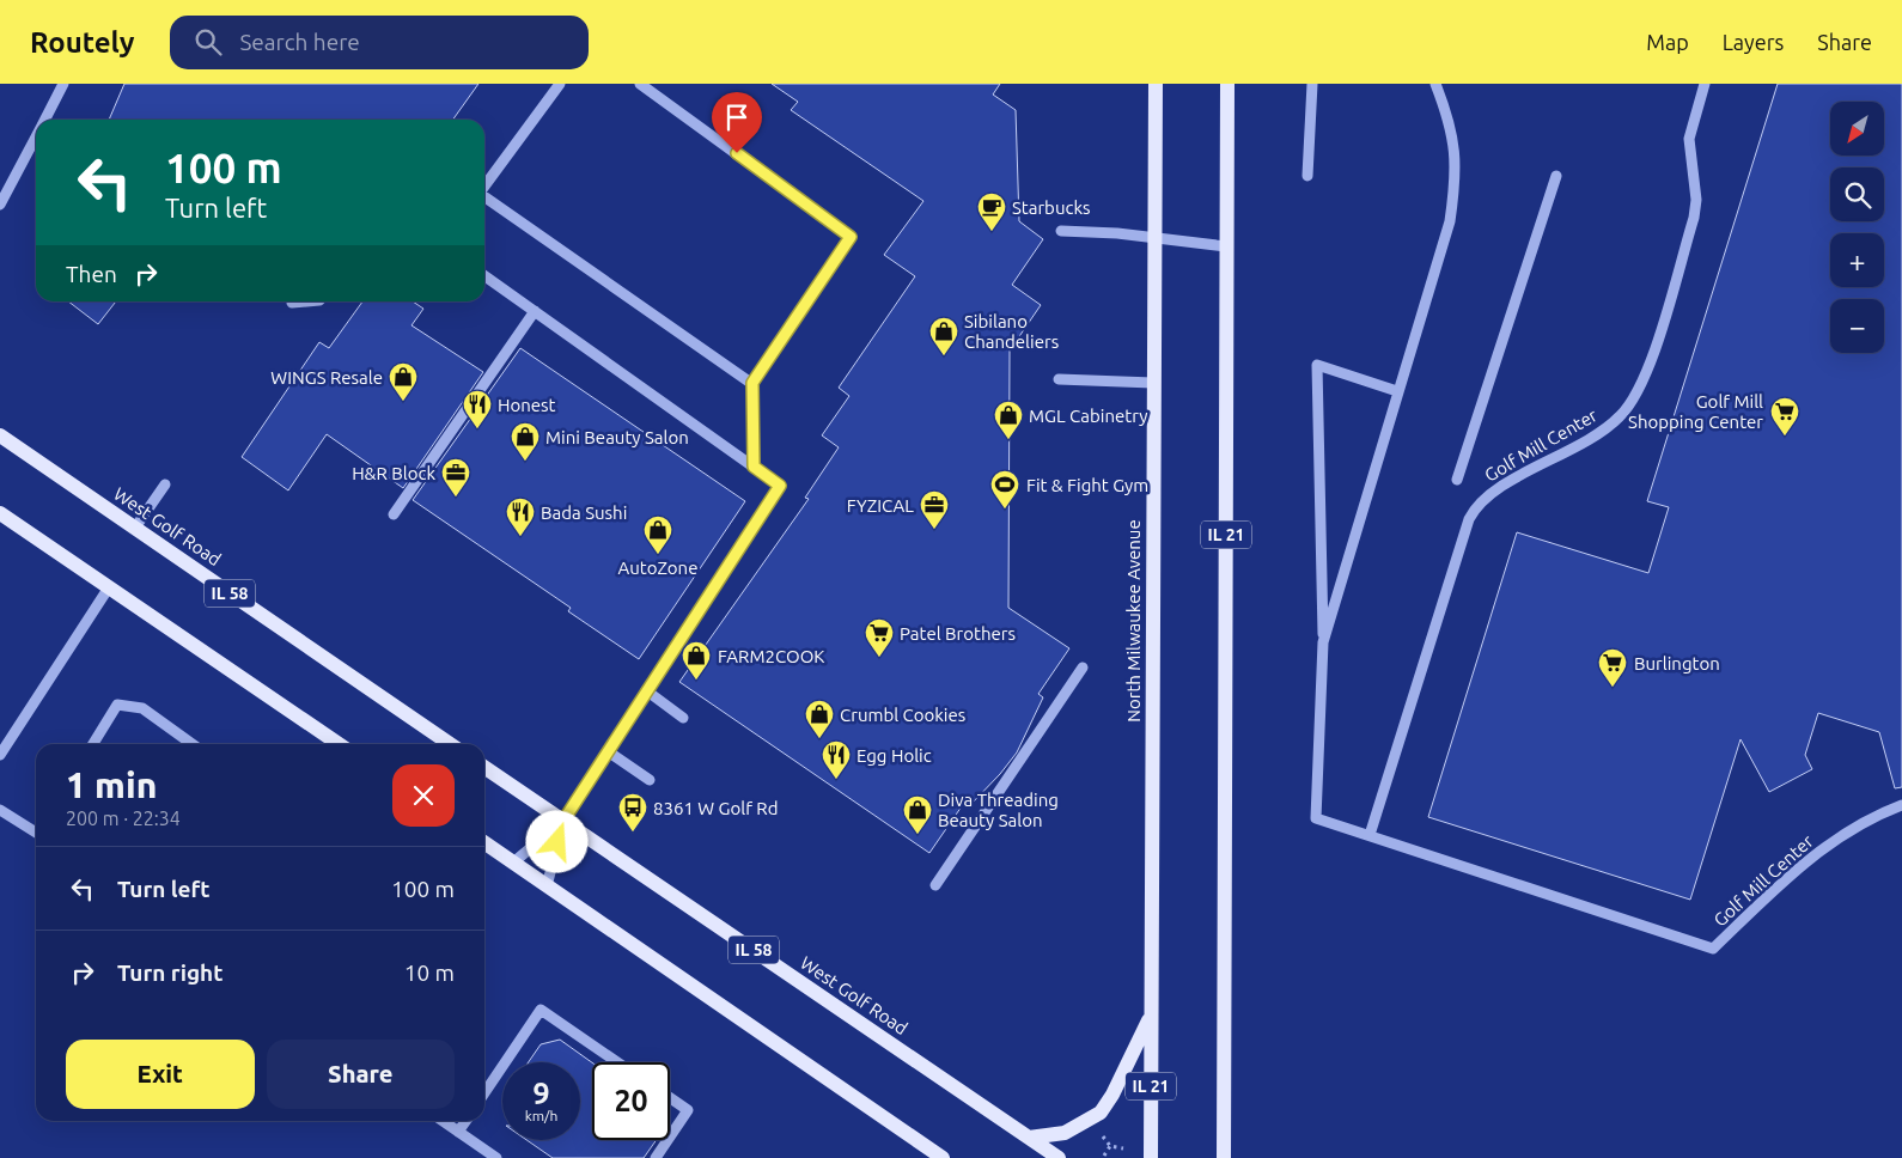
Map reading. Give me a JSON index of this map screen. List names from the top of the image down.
{
  "streets": {
    "main road": [
      "West Golf Road",
      "IL 21",
      "IL 58",
      "North Milwaukee Avenue"
    ],
    "lane": ["Golf Mill Center"]
  },
  "places": {
    "cafe": ["Starbucks"],
    "shop": [
      "Sibilano Chandeliers",
      "WINGS Resale",
      "MGL Cabinetry",
      "Mini Beauty Salon",
      "AutoZone",
      "FARM2COOK",
      "Crumbl Cookies",
      "Diva Threading Beauty Salon"
    ],
    "restaurant": ["Honest", "Bada Sushi", "Egg Holic"],
    "supermarket": ["Golf Mill Shopping Center", "Patel Brothers", "Burlington"],
    "office": ["H&R Block", "FYZICAL"],
    "sports": ["Fit & Fight Gym"],
    "bus stop": ["8361 W Golf Rd"]
  },
  "north": "bottom left",
  "page": {
    "header": "Routely",
    "search": "Search here",
    "nav": ["Map", "Layers", "Share"],
    "map_buttons": ["+", "−"],
    "turn": ["100 m", "Turn left"],
    "then": "Then",
    "heading": ["1 min", "200 m · 22:34"],
    "list": [
      {
        "name": "Turn left",
        "value": "100 m"
      },
      {
        "name": "Turn right",
        "value": "10 m"
      }
    ],
    "buttons": ["Exit", "Share"],
    "speed": "9 km/h",
    "limit": "20"
  }
}
